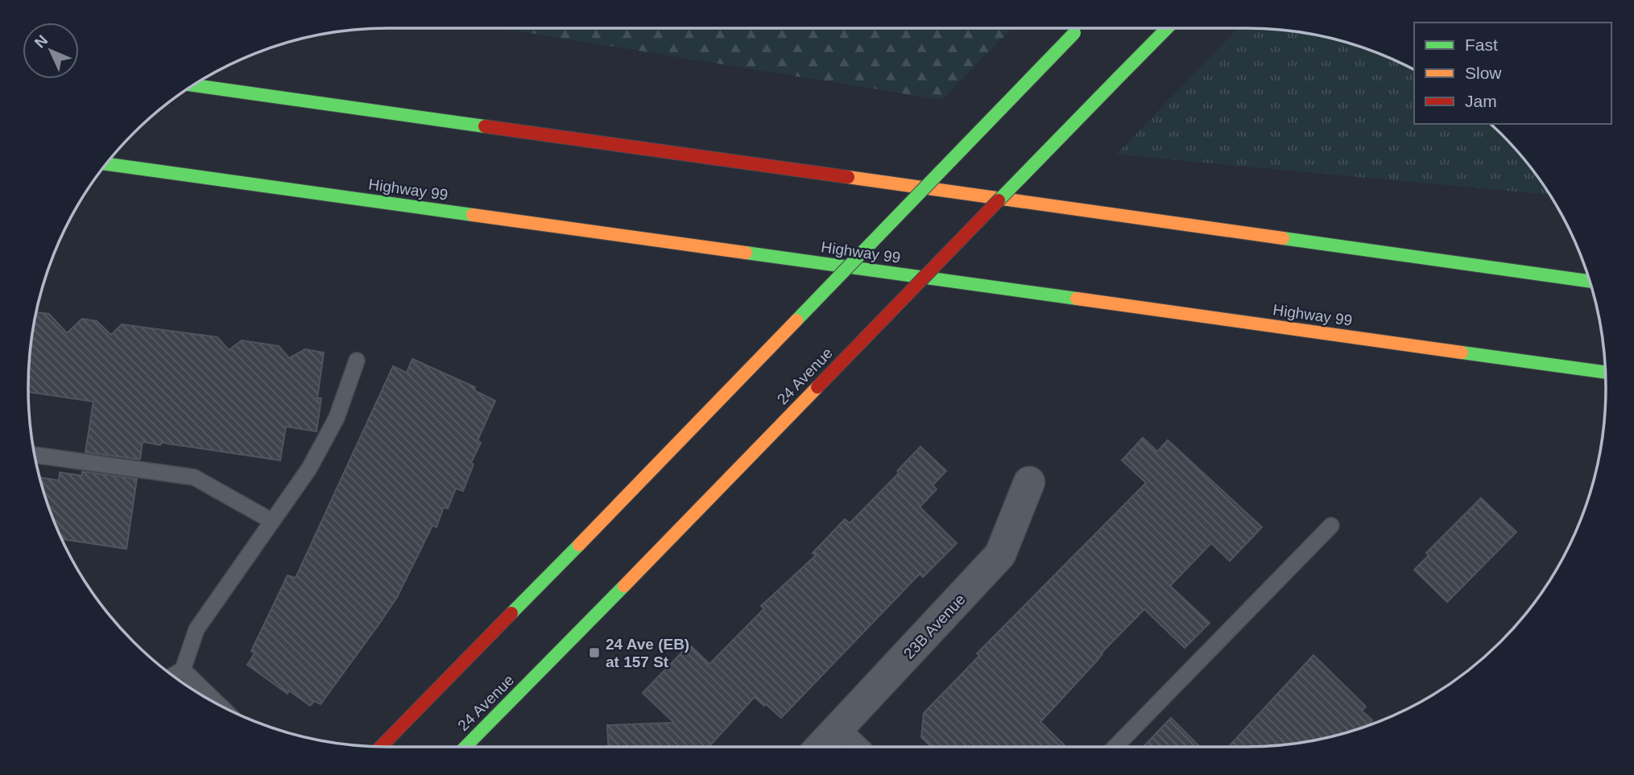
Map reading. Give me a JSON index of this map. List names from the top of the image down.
{
  "streets": {
    "main road": ["Highway 99", "24 Avenue"],
    "street": ["23B Avenue"]
  },
  "places": {
    "transit": ["24 Ave (EB) at 157 St"]
  },
  "legend": ["Fast", "Slow", "Jam"],
  "north": "top left"
}
